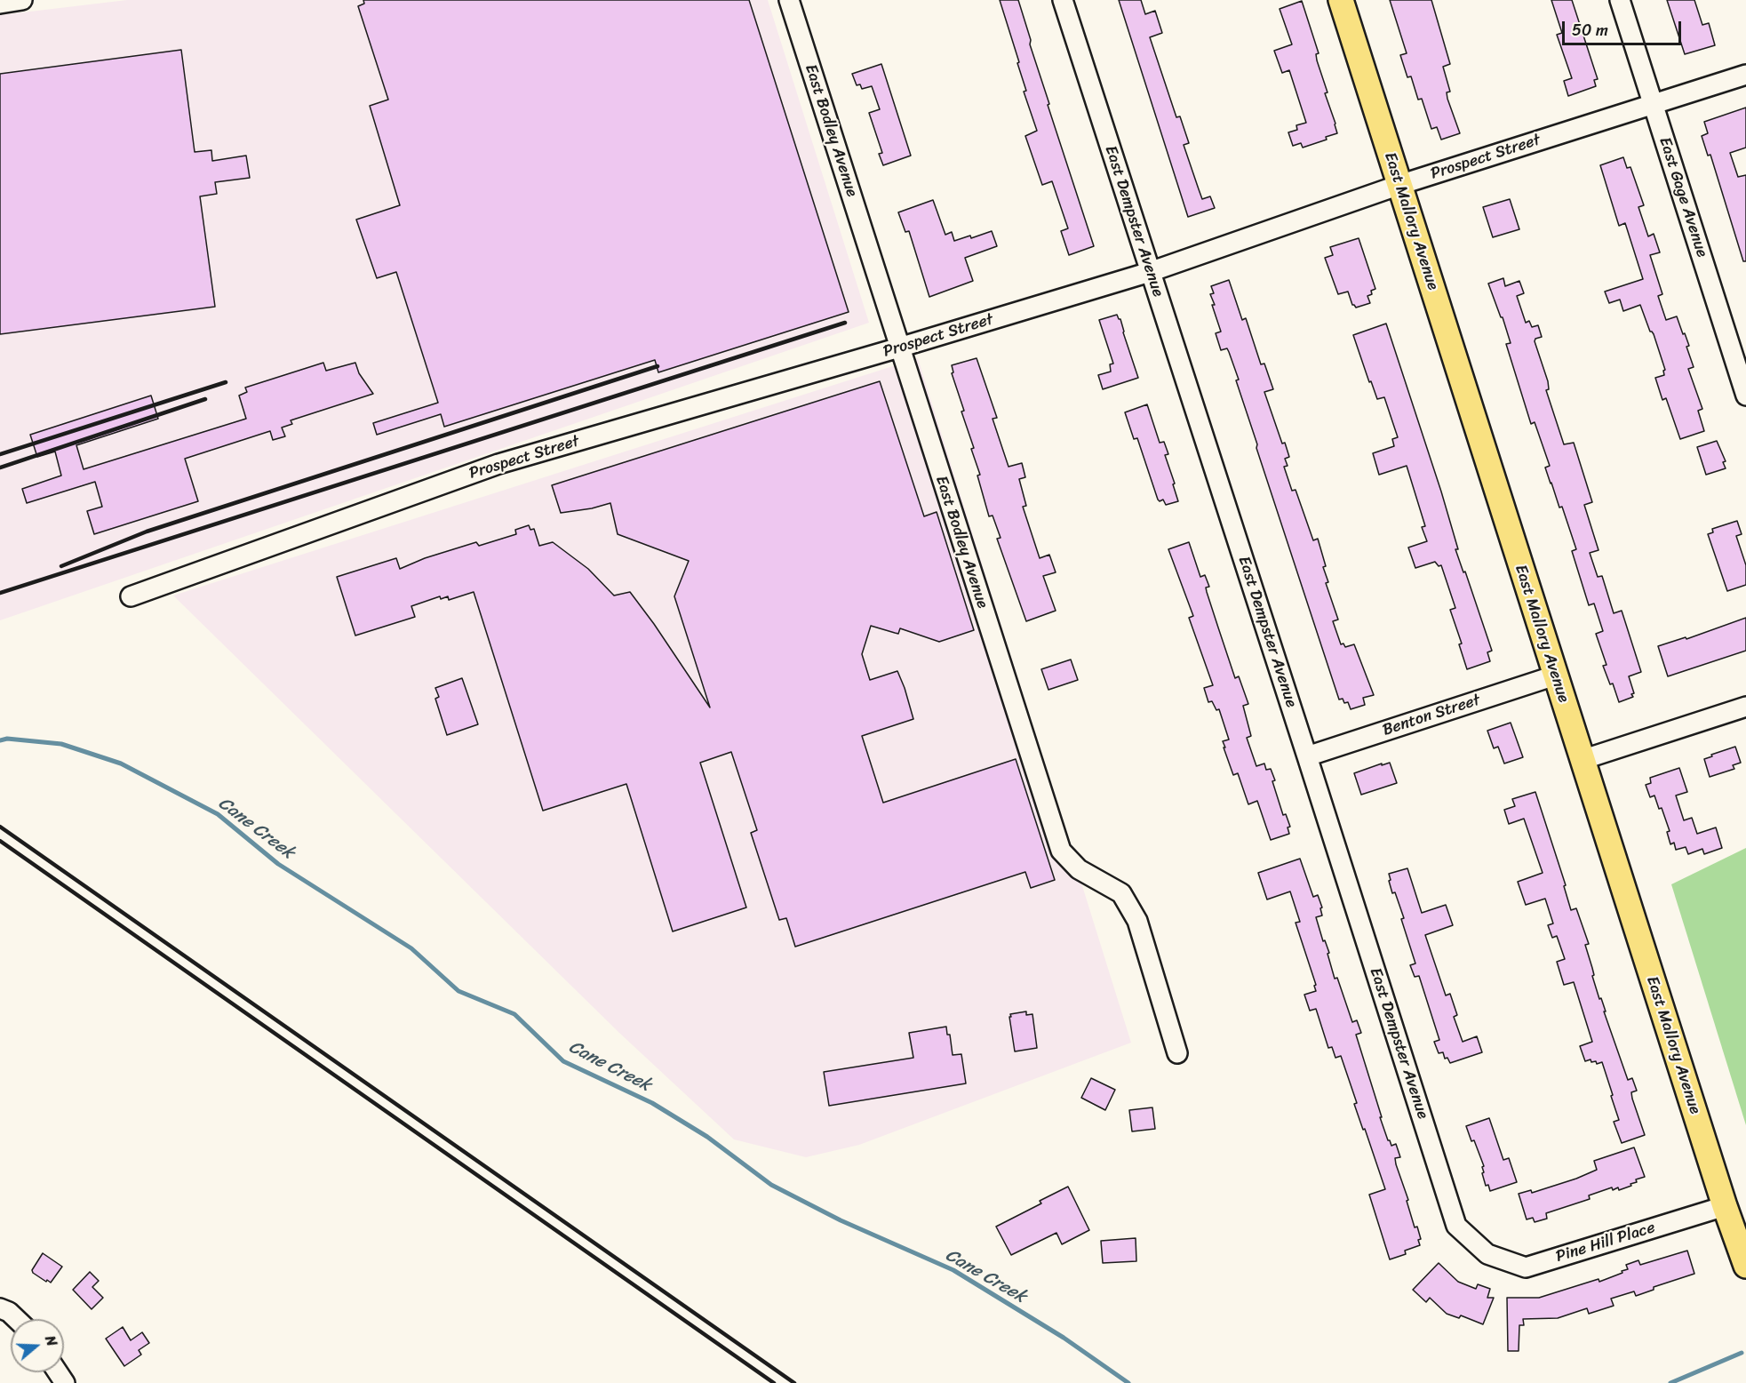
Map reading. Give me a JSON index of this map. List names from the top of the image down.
{
  "streets": {
    "main road": ["East Mallory Avenue"],
    "street": [
      "East Bodley Avenue",
      "Prospect Street",
      "East Gage Avenue",
      "East Dempster Avenue",
      "Benton Street",
      "Pine Hill Place"
    ]
  },
  "crossings": [
    ["East Bodley Avenue", "Prospect Street"],
    ["Prospect Street", "East Gage Avenue"],
    ["Prospect Street", "East Dempster Avenue"],
    ["Prospect Street", "East Mallory Avenue"],
    ["East Dempster Avenue", "Benton Street"],
    ["East Dempster Avenue", "Pine Hill Place"],
    ["East Mallory Avenue", "Benton Street"],
    ["East Mallory Avenue", "Pine Hill Place"]
  ],
  "water": ["Cane Creek"],
  "scale_bar": "50 m",
  "north": "right"
}
